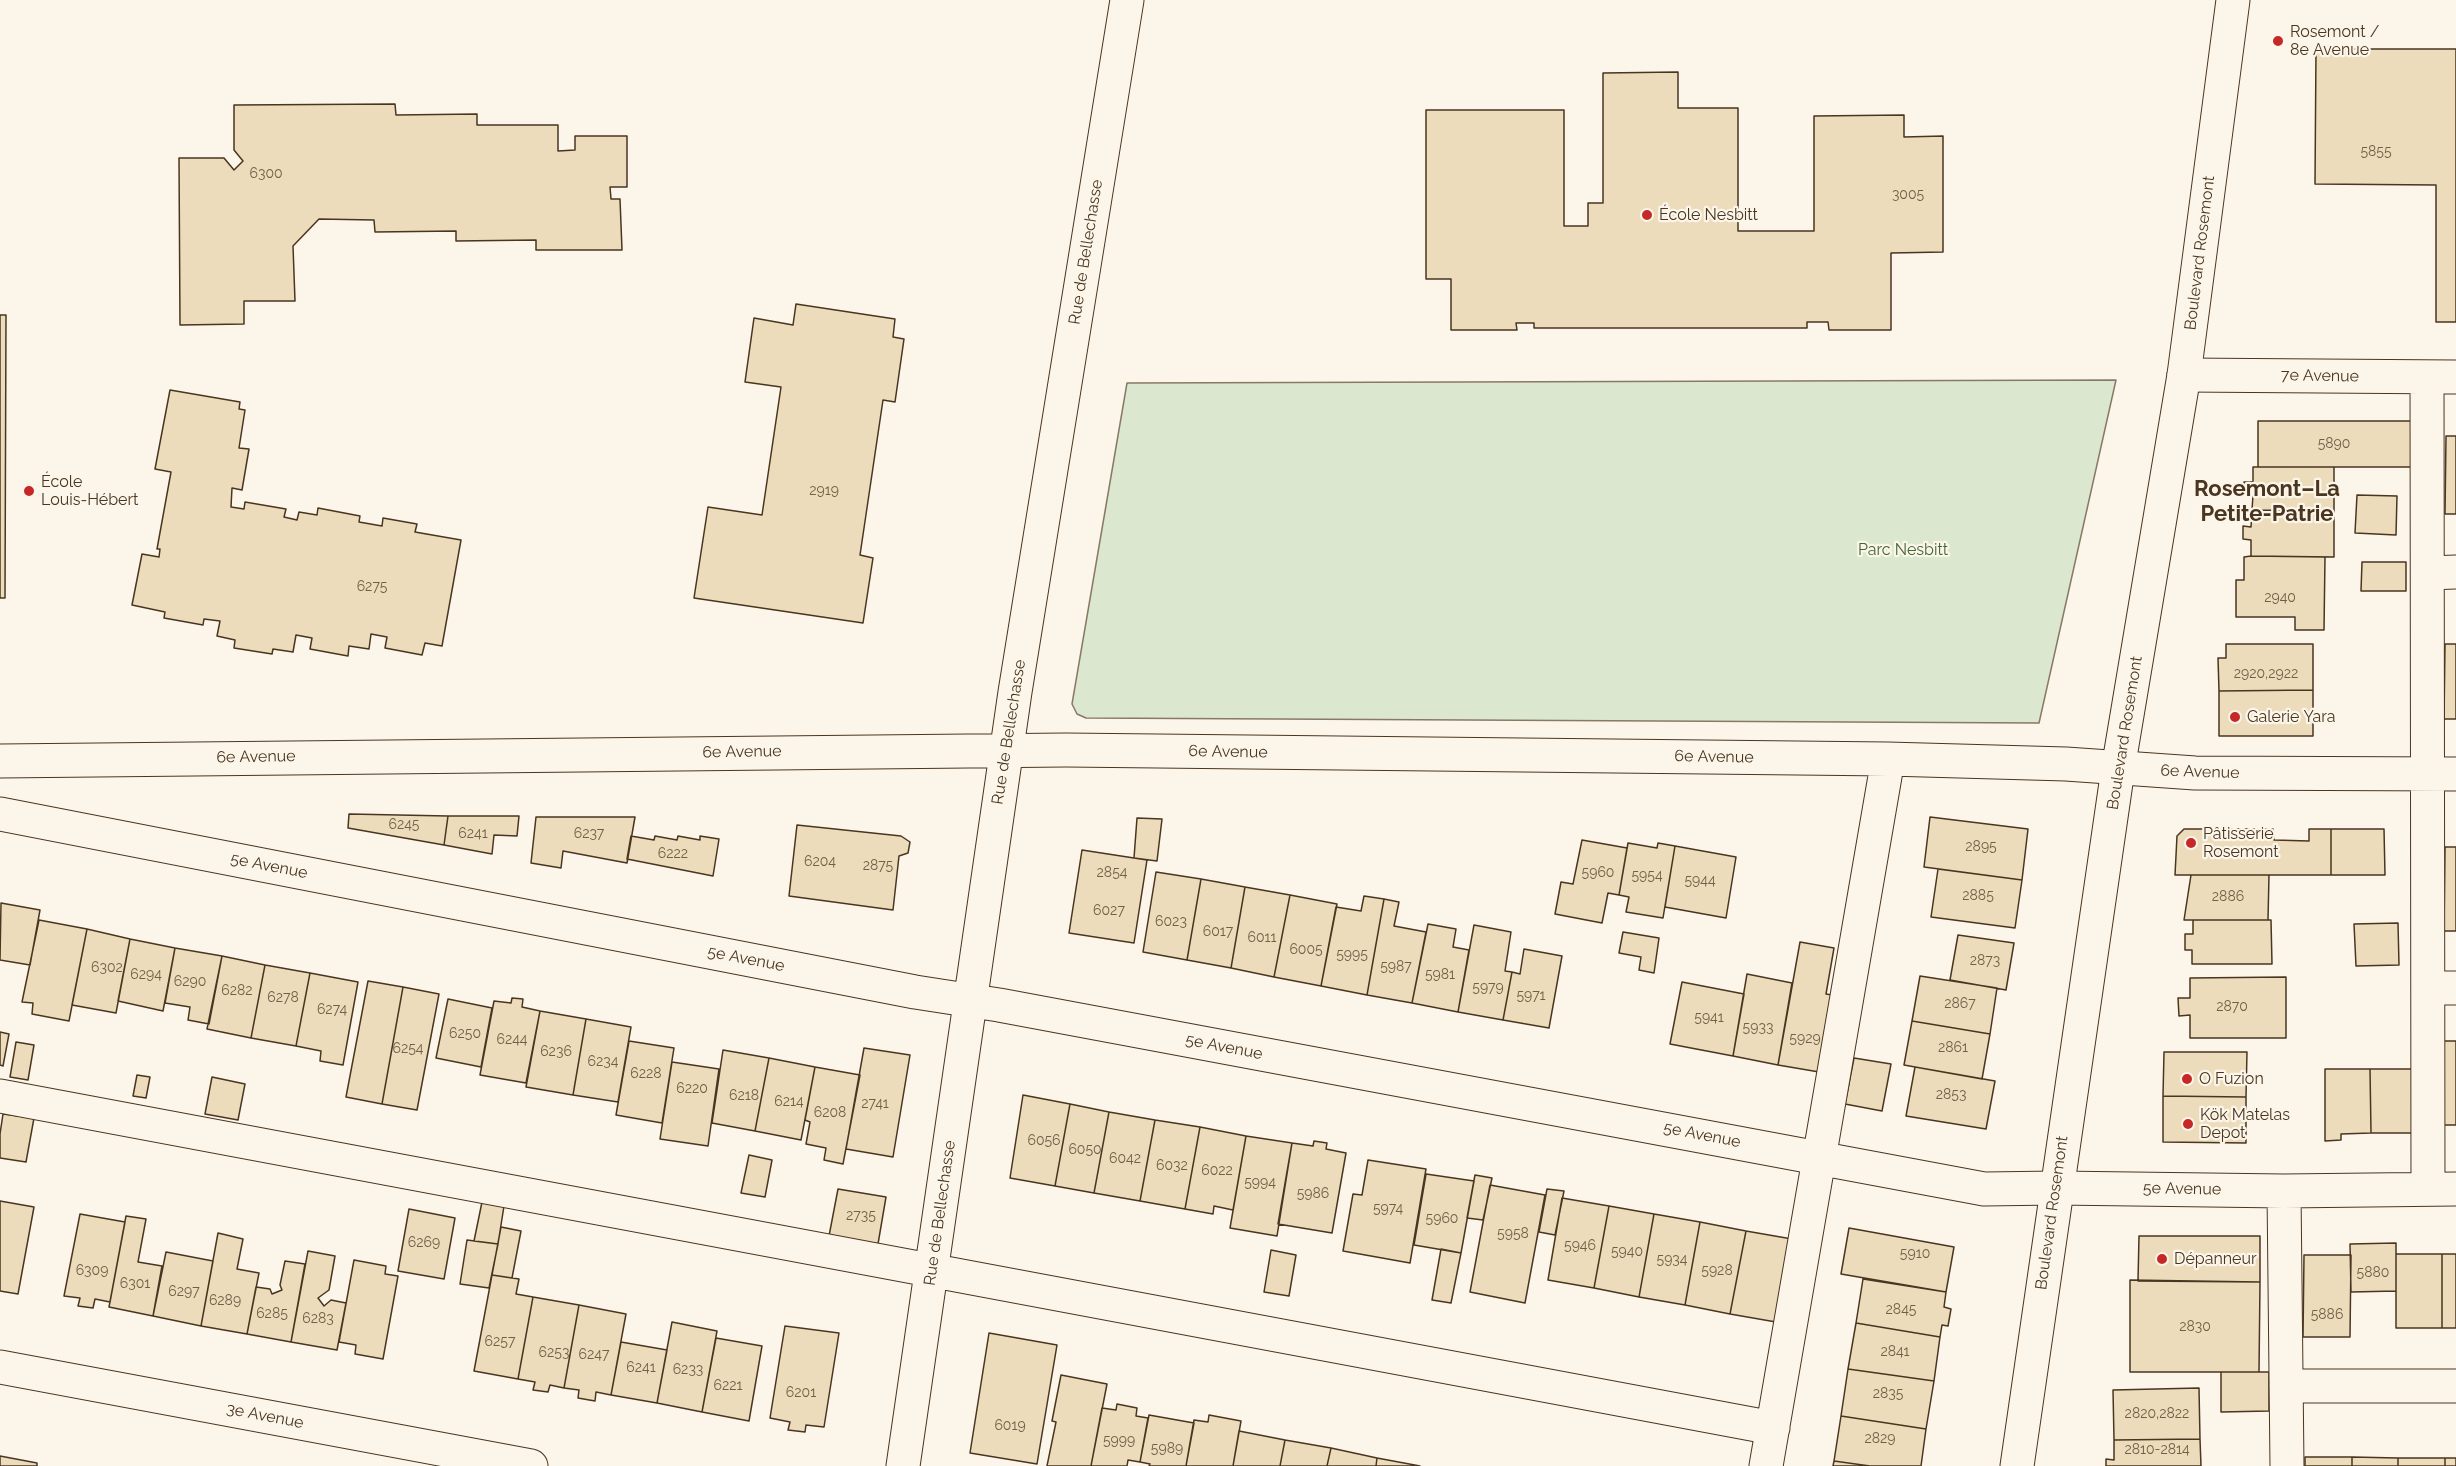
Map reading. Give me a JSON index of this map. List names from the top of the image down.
{
  "streets": {
    "street": [
      "Rue de Bellechasse",
      "Boulevard Rosemont",
      "7e Avenue",
      "6e Avenue",
      "5e Avenue",
      "3e Avenue"
    ]
  },
  "crossings": [
    ["Rue de Bellechasse", "6e Avenue"],
    ["Rue de Bellechasse", "5e Avenue"],
    ["Boulevard Rosemont", "7e Avenue"],
    ["Boulevard Rosemont", "6e Avenue"],
    ["Boulevard Rosemont", "5e Avenue"]
  ],
  "districts": ["Rosemont–La Petite-Patrie"],
  "parks": ["Parc Nesbitt"],
  "places": [
    "Rosemont / 8e Avenue",
    "École Nesbitt",
    "École Louis-Hébert",
    "Galerie Yara",
    "Pâtisserie Rosemont",
    "O Fuzion",
    "Kök Matelas Depot",
    "Dépanneur"
  ],
  "house_numbers": [
    "5855",
    "6300",
    "3005",
    "5890",
    "2919",
    "6275",
    "2940",
    "2920,2922",
    "6245",
    "6241",
    "6237",
    "2895",
    "6222",
    "6204",
    "2875",
    "2854",
    "5960",
    "5954",
    "5944",
    "2885",
    "2886",
    "6027",
    "6023",
    "6017",
    "6011",
    "6005",
    "5995",
    "2873",
    "5987",
    "6302",
    "6294",
    "5981",
    "6290",
    "5979",
    "6282",
    "5971",
    "6278",
    "2867",
    "2870",
    "6274",
    "5941",
    "5933",
    "6250",
    "5929",
    "6244",
    "2861",
    "6254",
    "6236",
    "6234",
    "6228",
    "6220",
    "2853",
    "6218",
    "6214",
    "2741",
    "6208",
    "6056",
    "6050",
    "6042",
    "6032",
    "6022",
    "5994",
    "5986",
    "5974",
    "2735",
    "5960",
    "5958",
    "6269",
    "5946",
    "5940",
    "5910",
    "5934",
    "6309",
    "5928",
    "5880",
    "6301",
    "6297",
    "6289",
    "2845",
    "6285",
    "5886",
    "6283",
    "2830",
    "6257",
    "2841",
    "6253",
    "6247",
    "6241",
    "6233",
    "6221",
    "6201",
    "2835",
    "2820,2822",
    "6019",
    "2829",
    "5999",
    "5989",
    "2810-2814"
  ]
}
